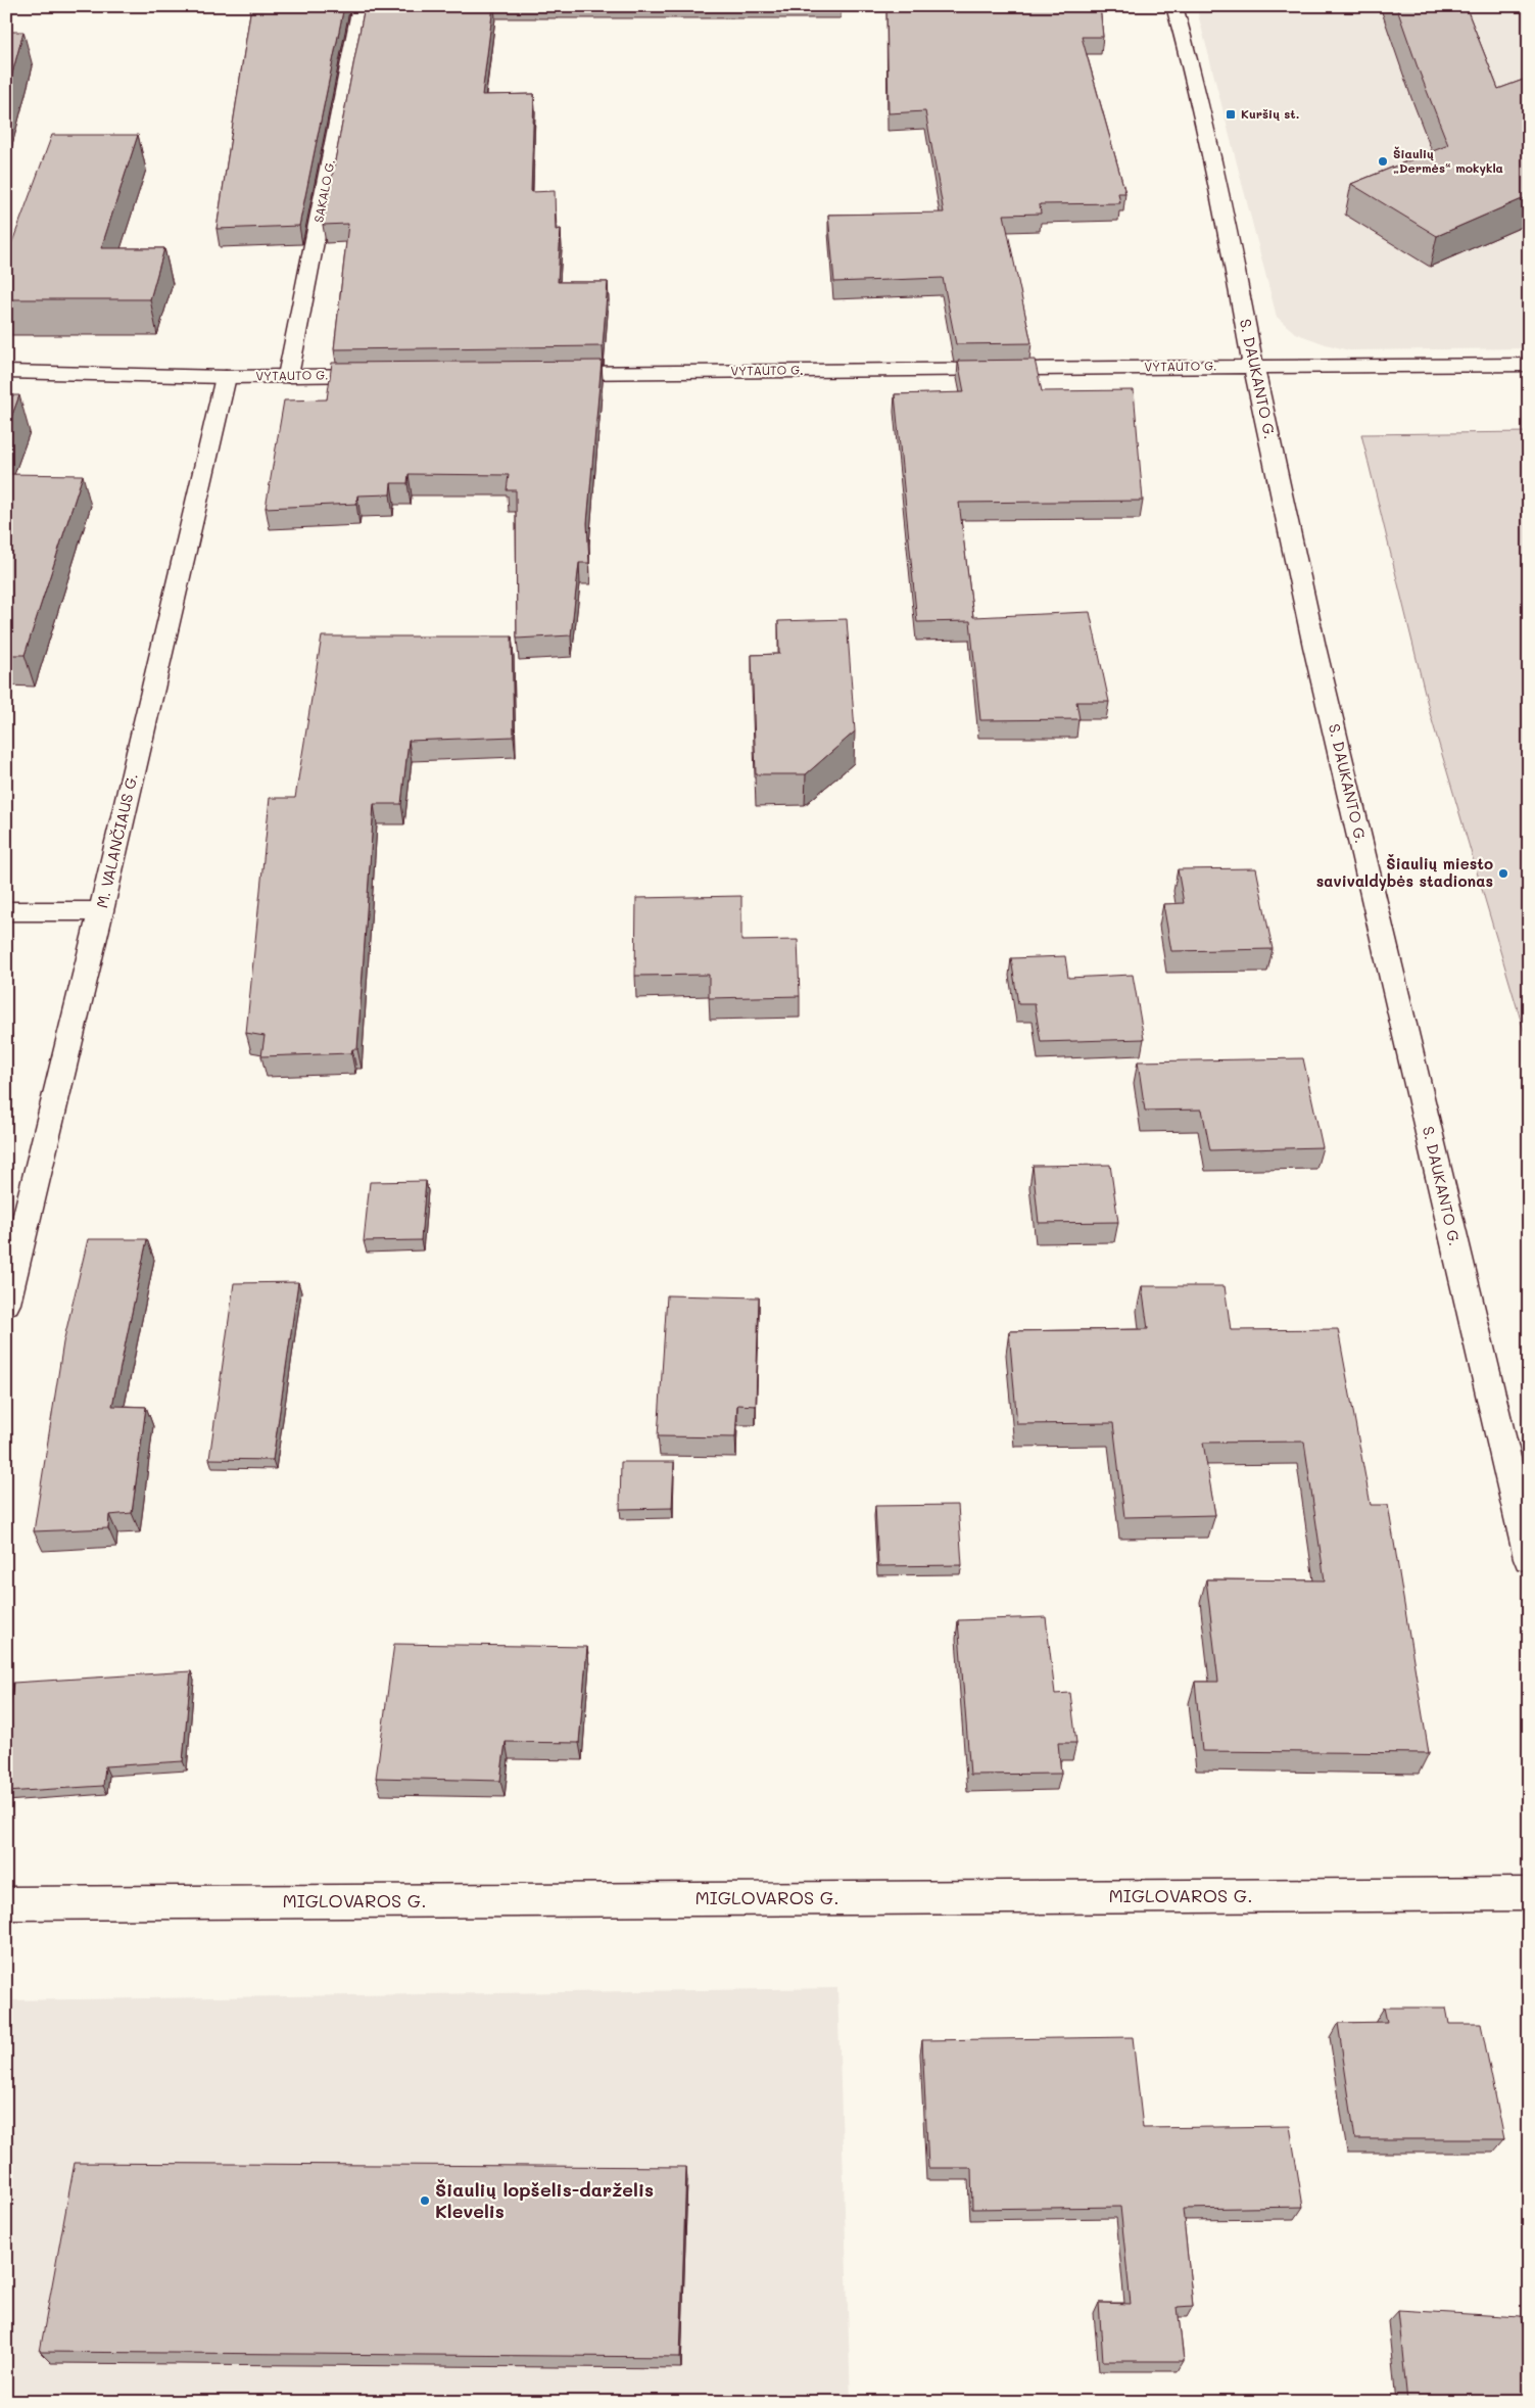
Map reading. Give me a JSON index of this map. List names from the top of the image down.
{
  "streets": {
    "main road": [
      "SAKALO G.",
      "VYTAUTO G.",
      "S. DAUKANTO G.",
      "M. VALANČIAUS G.",
      "MIGLOVAROS G."
    ]
  },
  "crossings": [
    ["SAKALO G.", "VYTAUTO G."],
    ["VYTAUTO G.", "S. DAUKANTO G."],
    ["VYTAUTO G.", "M. VALANČIAUS G."]
  ],
  "places": {
    "transit": ["Kuršių st."],
    "other": ["Šiaulių „Dermės“ mokykla", "Šiaulių miesto savivaldybės stadionas", "Šiaulių lopšelis-darželis Klevelis"]
  }
}
